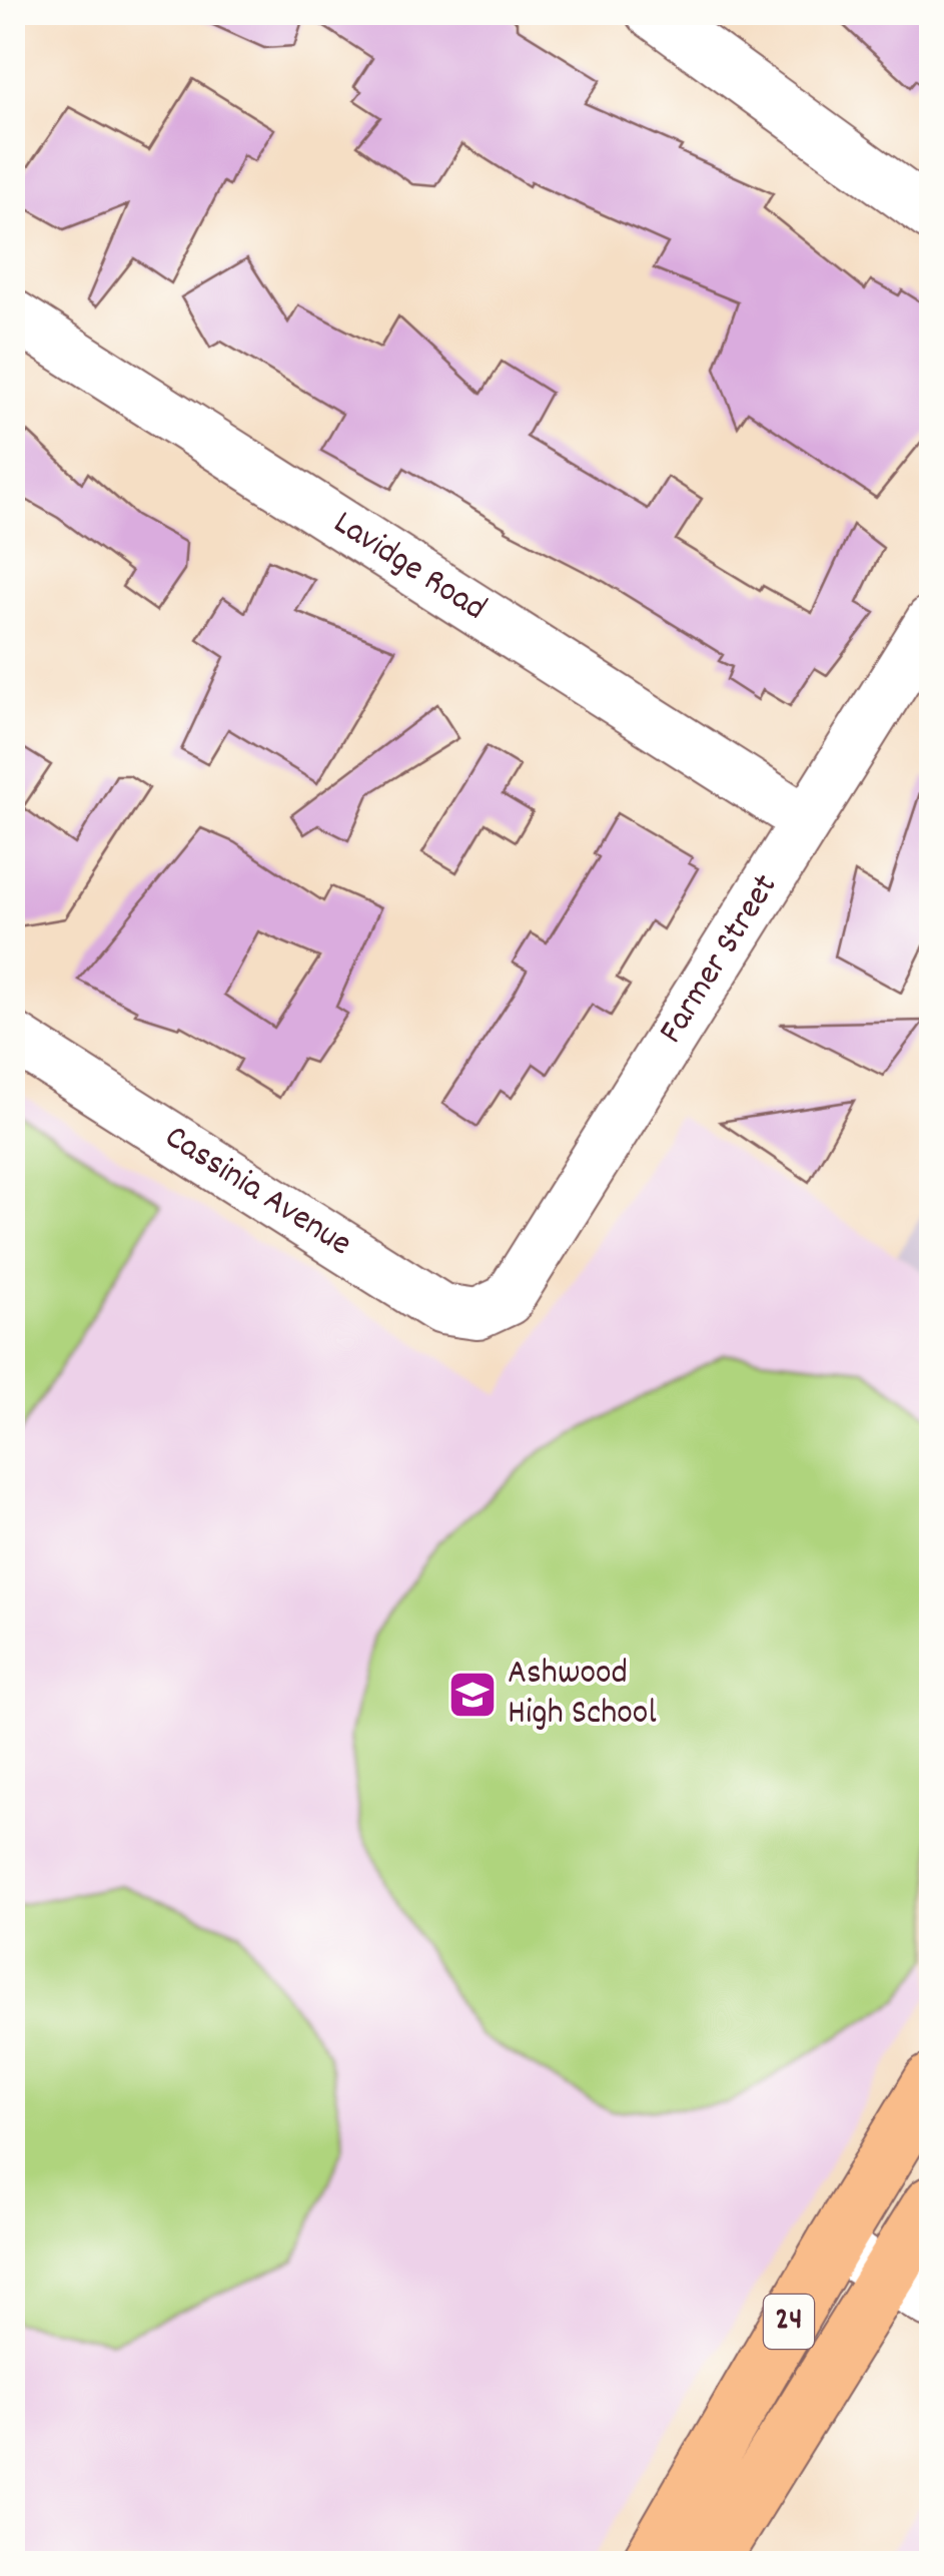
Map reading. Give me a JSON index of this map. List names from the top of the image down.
{
  "streets": {
    "main road": ["24"],
    "street": ["Lavidge Road", "Farmer Street", "Cassinia Avenue"]
  },
  "crossings": [
    ["Lavidge Road", "Farmer Street"],
    ["Farmer Street", "Cassinia Avenue"]
  ],
  "places": {
    "school or university": ["Ashwood High School"]
  }
}
